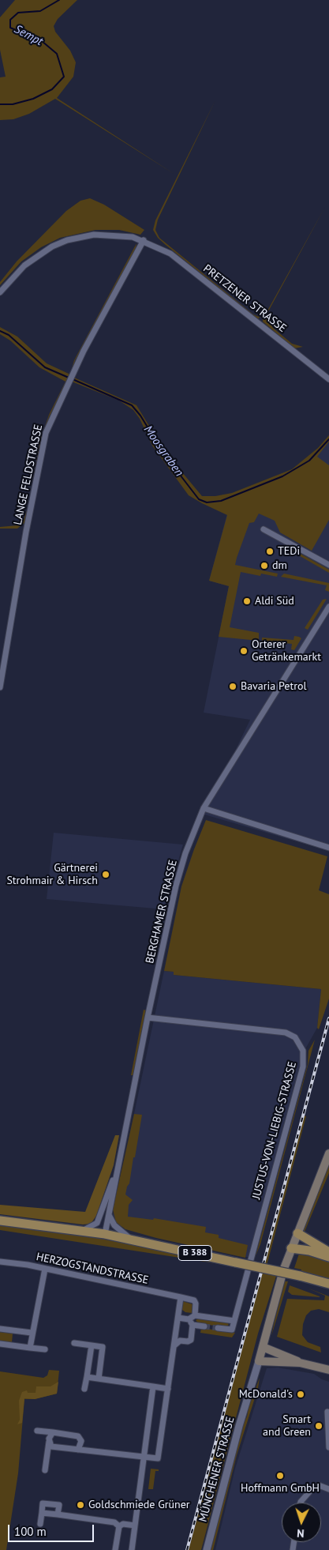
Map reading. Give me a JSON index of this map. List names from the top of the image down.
{
  "streets": {
    "main road": ["B 388"],
    "street": [
      "PRETZENER STRASSE",
      "LANGE FELDSTRASSE",
      "BERGHAMER STRASSE",
      "JUSTUS-VON-LIEBIG-STRASSE",
      "HERZOGSTANDSTRASSE",
      "MÜNCHENER STRASSE"
    ]
  },
  "crossings": [
    ["PRETZENER STRASSE", "LANGE FELDSTRASSE"],
    ["BERGHAMER STRASSE", "JUSTUS-VON-LIEBIG-STRASSE"],
    ["BERGHAMER STRASSE", "B 388"]
  ],
  "water": ["Sempt", "Moosgraben"],
  "places": [
    "TEDi",
    "dm",
    "Aldi Süd",
    "Orterer Getränkemarkt",
    "Bavaria Petrol",
    "Gärtnerei Strohmair & Hirsch",
    "McDonald's",
    "Smart and Green",
    "Hoffmann GmbH",
    "Goldschmiede Grüner"
  ],
  "scale_bar": "100 m",
  "north": "bottom"
}
